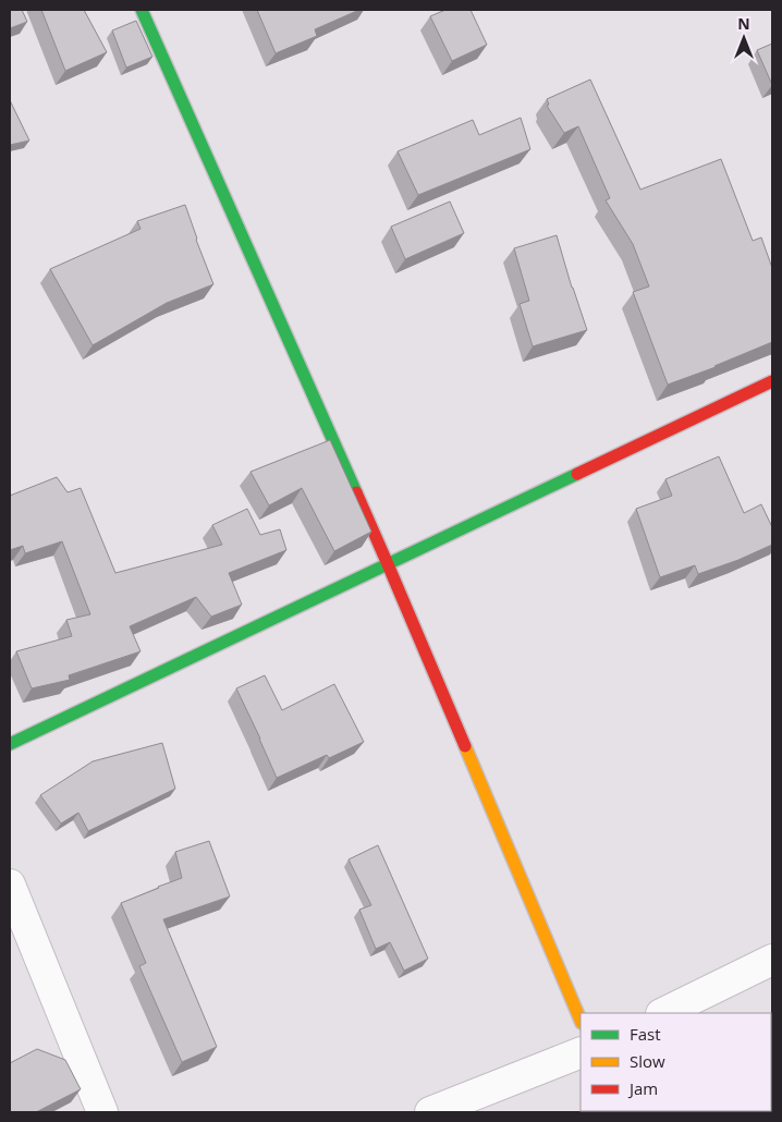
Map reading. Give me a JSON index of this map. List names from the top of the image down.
{
  "legend": ["Fast", "Slow", "Jam"],
  "north": "top"
}
